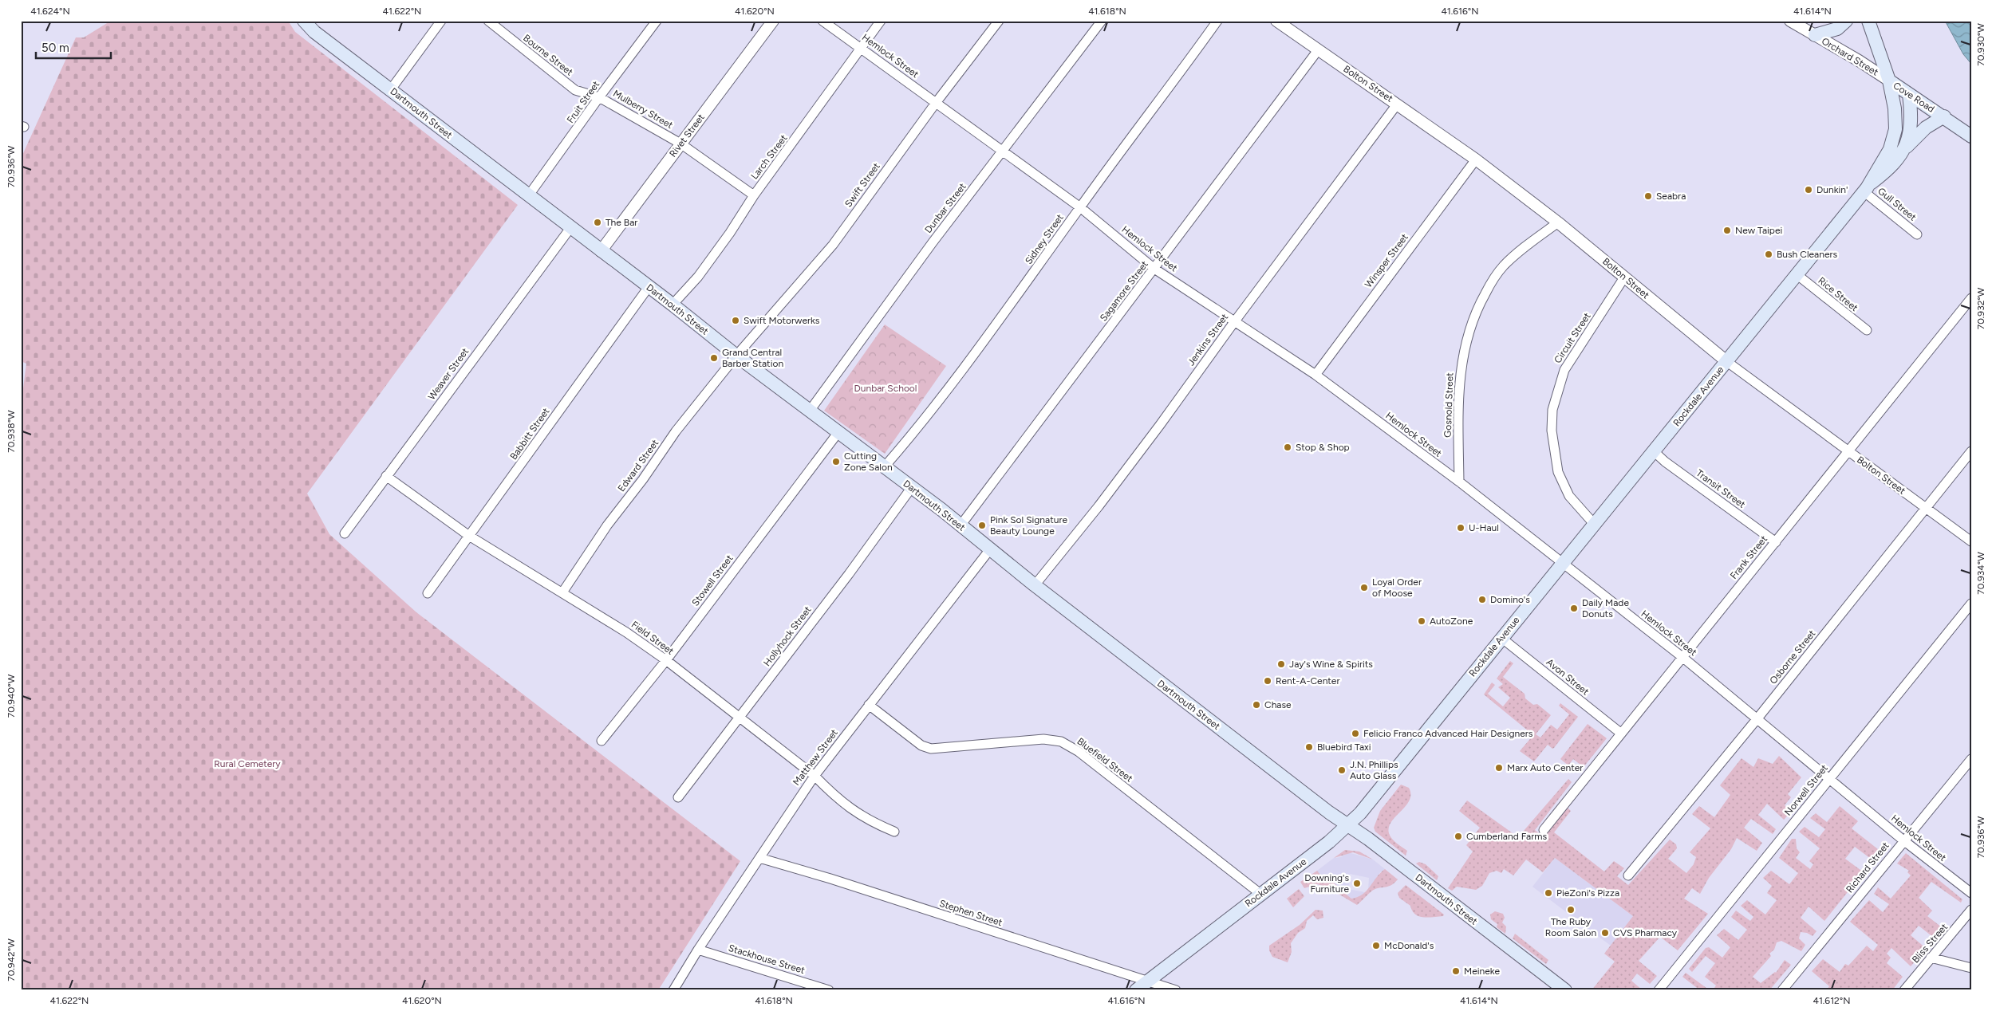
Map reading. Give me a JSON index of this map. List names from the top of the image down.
{
  "streets": {
    "main road": ["Cove Road", "Dartmouth Street", "Rockdale Avenue"],
    "street": [
      "Bourne Street",
      "Hemlock Street",
      "Orchard Street",
      "Bolton Street",
      "Fruit Street",
      "Mulberry Street",
      "Rivet Street",
      "Larch Street",
      "Swift Street",
      "Gull Street",
      "Dunbar Street",
      "Sidney Street",
      "Winsper Street",
      "Sagamore Street",
      "Rice Street",
      "Circuit Street",
      "Jenkins Street",
      "Weaver Street",
      "Gosnold Street",
      "Babbitt Street",
      "Edward Street",
      "Transit Street",
      "Frank Street",
      "Stowell Street",
      "Hollyhock Street",
      "Field Street",
      "Osborne Street",
      "Avon Street",
      "Matthew Street",
      "Bluefield Street",
      "Norwell Street",
      "Richard Street",
      "Stephen Street",
      "Bliss Street",
      "Stackhouse Street"
    ]
  },
  "crossings": [
    ["Bourne Street", "Fruit Street"],
    ["Bourne Street", "Mulberry Street"],
    ["Hemlock Street", "Larch Street"],
    ["Hemlock Street", "Swift Street"],
    ["Hemlock Street", "Dunbar Street"],
    ["Hemlock Street", "Sidney Street"],
    ["Hemlock Street", "Winsper Street"],
    ["Hemlock Street", "Sagamore Street"],
    ["Hemlock Street", "Jenkins Street"],
    ["Hemlock Street", "Rockdale Avenue"],
    ["Hemlock Street", "Gosnold Street"],
    ["Hemlock Street", "Frank Street"],
    ["Hemlock Street", "Osborne Street"],
    ["Hemlock Street", "Norwell Street"],
    ["Hemlock Street", "Richard Street"],
    ["Orchard Street", "Cove Road"],
    ["Orchard Street", "Rockdale Avenue"],
    ["Bolton Street", "Winsper Street"],
    ["Bolton Street", "Sagamore Street"],
    ["Bolton Street", "Circuit Street"],
    ["Bolton Street", "Jenkins Street"],
    ["Bolton Street", "Rockdale Avenue"],
    ["Bolton Street", "Gosnold Street"],
    ["Bolton Street", "Frank Street"],
    ["Bolton Street", "Osborne Street"],
    ["Cove Road", "Rockdale Avenue"],
    ["Fruit Street", "Mulberry Street"],
    ["Fruit Street", "Dartmouth Street"],
    ["Mulberry Street", "Rivet Street"],
    ["Mulberry Street", "Larch Street"],
    ["Dartmouth Street", "Rivet Street"],
    ["Dartmouth Street", "Larch Street"],
    ["Dartmouth Street", "Swift Street"],
    ["Dartmouth Street", "Dunbar Street"],
    ["Dartmouth Street", "Sidney Street"],
    ["Dartmouth Street", "Sagamore Street"],
    ["Dartmouth Street", "Jenkins Street"],
    ["Dartmouth Street", "Weaver Street"],
    ["Dartmouth Street", "Rockdale Avenue"],
    ["Dartmouth Street", "Babbitt Street"],
    ["Dartmouth Street", "Edward Street"],
    ["Dartmouth Street", "Stowell Street"],
    ["Dartmouth Street", "Hollyhock Street"],
    ["Dartmouth Street", "Matthew Street"],
    ["Swift Street", "Edward Street"],
    ["Gull Street", "Rockdale Avenue"],
    ["Rice Street", "Rockdale Avenue"],
    ["Circuit Street", "Rockdale Avenue"],
    ["Weaver Street", "Field Street"],
    ["Rockdale Avenue", "Transit Street"],
    ["Rockdale Avenue", "Avon Street"],
    ["Rockdale Avenue", "Bluefield Street"],
    ["Rockdale Avenue", "Stephen Street"],
    ["Babbitt Street", "Field Street"],
    ["Edward Street", "Field Street"],
    ["Transit Street", "Frank Street"],
    ["Frank Street", "Avon Street"],
    ["Stowell Street", "Field Street"],
    ["Hollyhock Street", "Field Street"],
    ["Field Street", "Matthew Street"],
    ["Matthew Street", "Bluefield Street"],
    ["Matthew Street", "Stephen Street"],
    ["Matthew Street", "Stackhouse Street"]
  ],
  "parks": ["Dunbar School", "Rural Cemetery"],
  "places": [
    "Dunkin'",
    "Seabra",
    "The Bar",
    "New Taipei",
    "Bush Cleaners",
    "Swift Motorwerks",
    "Grand Central Barber Station",
    "Stop & Shop",
    "Cutting Zone Salon",
    "Pink Sol Signature Beauty Lounge",
    "U-Haul",
    "Loyal Order of Moose",
    "Domino's",
    "Daily Made Donuts",
    "AutoZone",
    "Jay's Wine & Spirits",
    "Rent-A-Center",
    "Chase",
    "Felicio Franco Advanced Hair Designers",
    "Bluebird Taxi",
    "Marx Auto Center",
    "J.N. Phillips Auto Glass",
    "Cumberland Farms",
    "Downing's Furniture",
    "PieZoni's Pizza",
    "The Ruby Room Salon",
    "CVS Pharmacy",
    "McDonald's",
    "Meineke"
  ],
  "scale_bar": "50 m",
  "coordinates": [
    "41.624°N",
    "41.622°N",
    "41.620°N",
    "41.618°N",
    "41.616°N",
    "41.614°N",
    "70.930°W",
    "70.936°W",
    "70.932°W",
    "70.938°W",
    "70.934°W",
    "70.940°W",
    "70.942°W",
    "41.612°N"
  ]
}
